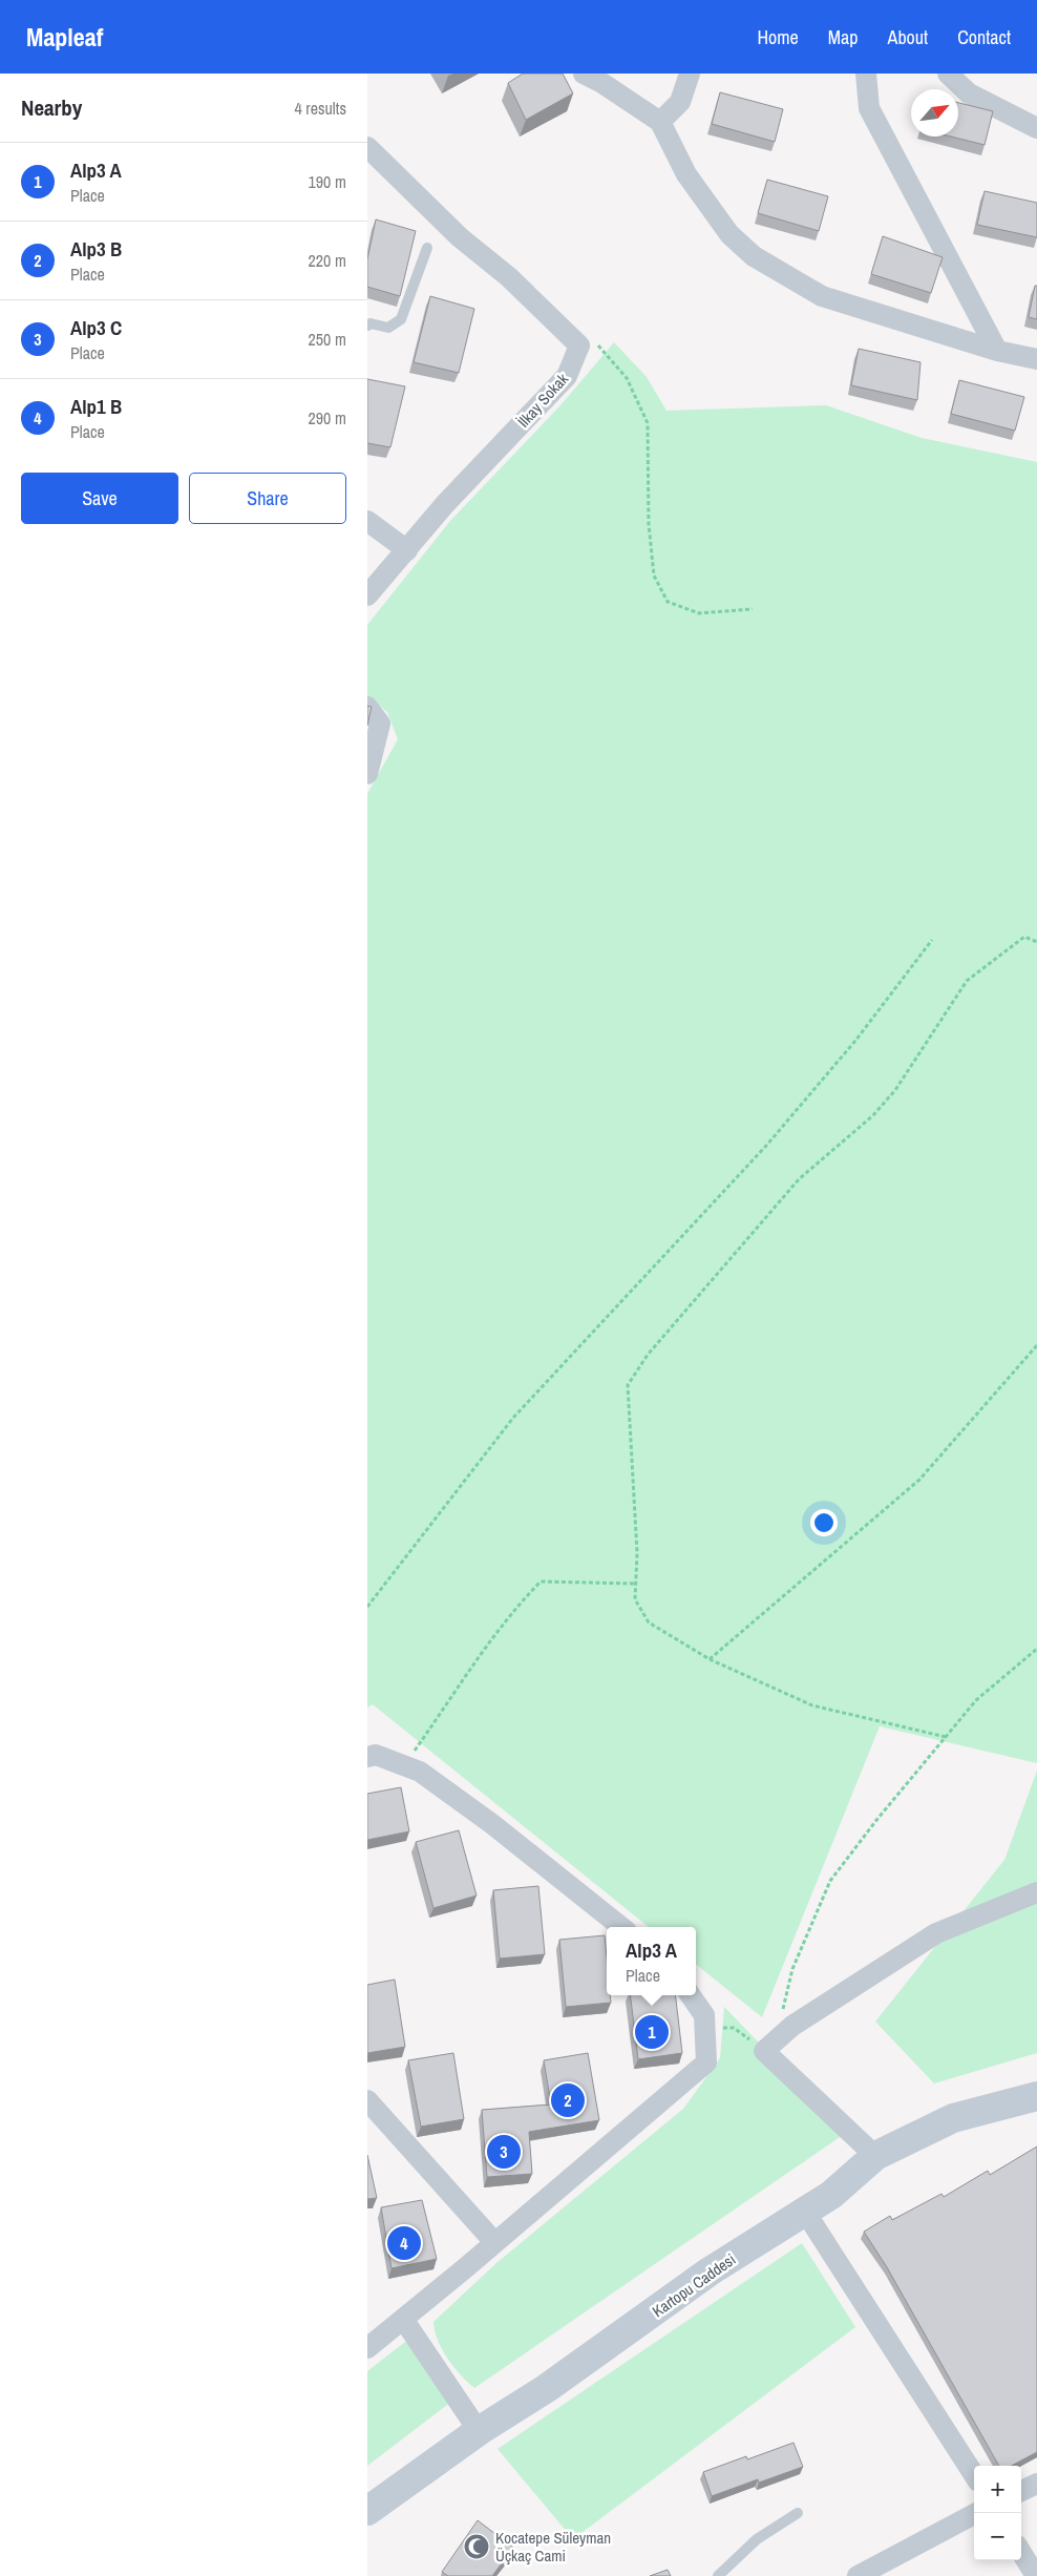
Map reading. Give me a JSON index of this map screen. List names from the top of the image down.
{
  "streets": {
    "street": ["İlkay Sokak", "Kartopu Caddesi"]
  },
  "places": {
    "mosque": ["Kocatepe Süleyman Üçkaç Cami"]
  },
  "north": "top right",
  "page": {
    "header": "Mapleaf",
    "nav": [
      "Home",
      "Map",
      "About",
      "Contact"
    ],
    "heading": ["Nearby", "4 results"],
    "list": [
      {
        "mark": "1",
        "name": "Alp3 A",
        "note": "Place",
        "value": "190 m"
      },
      {
        "mark": "2",
        "name": "Alp3 B",
        "note": "Place",
        "value": "220 m"
      },
      {
        "mark": "3",
        "name": "Alp3 C",
        "note": "Place",
        "value": "250 m"
      },
      {
        "mark": "4",
        "name": "Alp1 B",
        "note": "Place",
        "value": "290 m"
      }
    ],
    "buttons": ["Save", "Share"],
    "popup": ["Alp3 A", "Place"],
    "pins": [
      "1",
      "2",
      "3",
      "4"
    ],
    "map_buttons": ["+", "−"]
  }
}
